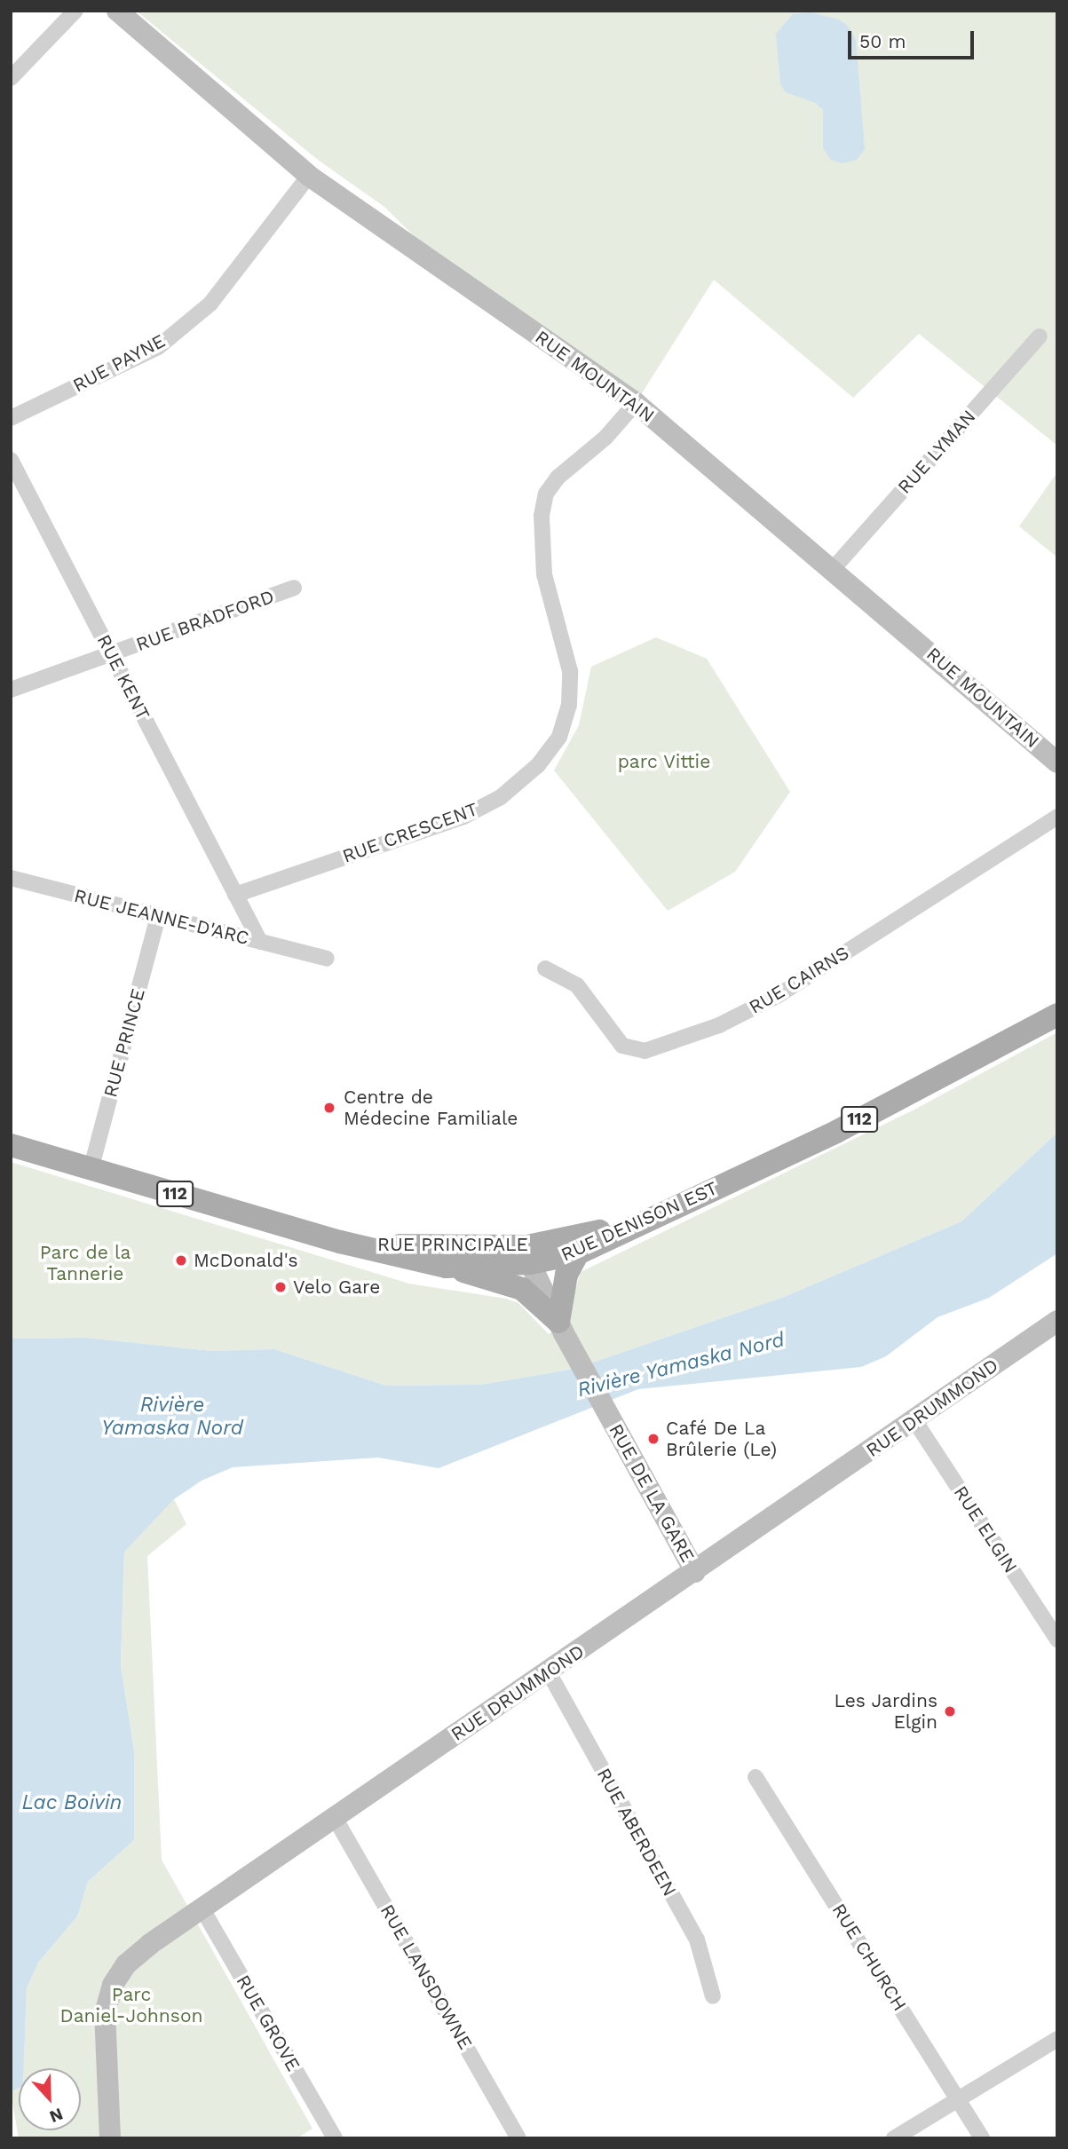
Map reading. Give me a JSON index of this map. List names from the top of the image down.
{
  "streets": {
    "main road": ["112", "RUE DENISON EST", "RUE PRINCIPALE"],
    "street": [
      "RUE PAYNE",
      "RUE MOUNTAIN",
      "RUE LYMAN",
      "RUE BRADFORD",
      "RUE KENT",
      "RUE CRESCENT",
      "RUE JEANNE-D'ARC",
      "RUE CAIRNS",
      "RUE PRINCE",
      "RUE DRUMMOND",
      "RUE DE LA GARE",
      "RUE ELGIN",
      "RUE ABERDEEN",
      "RUE CHURCH",
      "RUE LANSDOWNE",
      "RUE GROVE"
    ]
  },
  "crossings": [
    ["RUE PAYNE", "RUE MOUNTAIN"],
    ["RUE MOUNTAIN", "RUE LYMAN"],
    ["RUE MOUNTAIN", "RUE CRESCENT"],
    ["RUE BRADFORD", "RUE KENT"],
    ["RUE KENT", "RUE CRESCENT"],
    ["RUE KENT", "RUE JEANNE-D'ARC"],
    ["RUE CRESCENT", "RUE JEANNE-D'ARC"],
    ["RUE JEANNE-D'ARC", "RUE PRINCE"],
    ["RUE PRINCE", "RUE DENISON EST"],
    ["RUE DENISON EST", "RUE PRINCIPALE"],
    ["RUE DENISON EST", "RUE DE LA GARE"],
    ["RUE PRINCIPALE", "RUE DE LA GARE"],
    ["RUE DRUMMOND", "RUE DE LA GARE"],
    ["RUE DRUMMOND", "RUE ELGIN"],
    ["RUE DRUMMOND", "RUE ABERDEEN"],
    ["RUE DRUMMOND", "RUE LANSDOWNE"],
    ["RUE DRUMMOND", "RUE GROVE"]
  ],
  "water": ["Rivière Yamaska Nord", "Lac Boivin"],
  "parks": ["parc Vittie", "Parc de la Tannerie", "Parc Daniel-Johnson"],
  "places": [
    "Centre de Médecine Familiale",
    "McDonald's",
    "Velo Gare",
    "Café De La Brûlerie (Le)",
    "Les Jardins Elgin"
  ],
  "scale_bar": "50 m",
  "north": "bottom"
}
